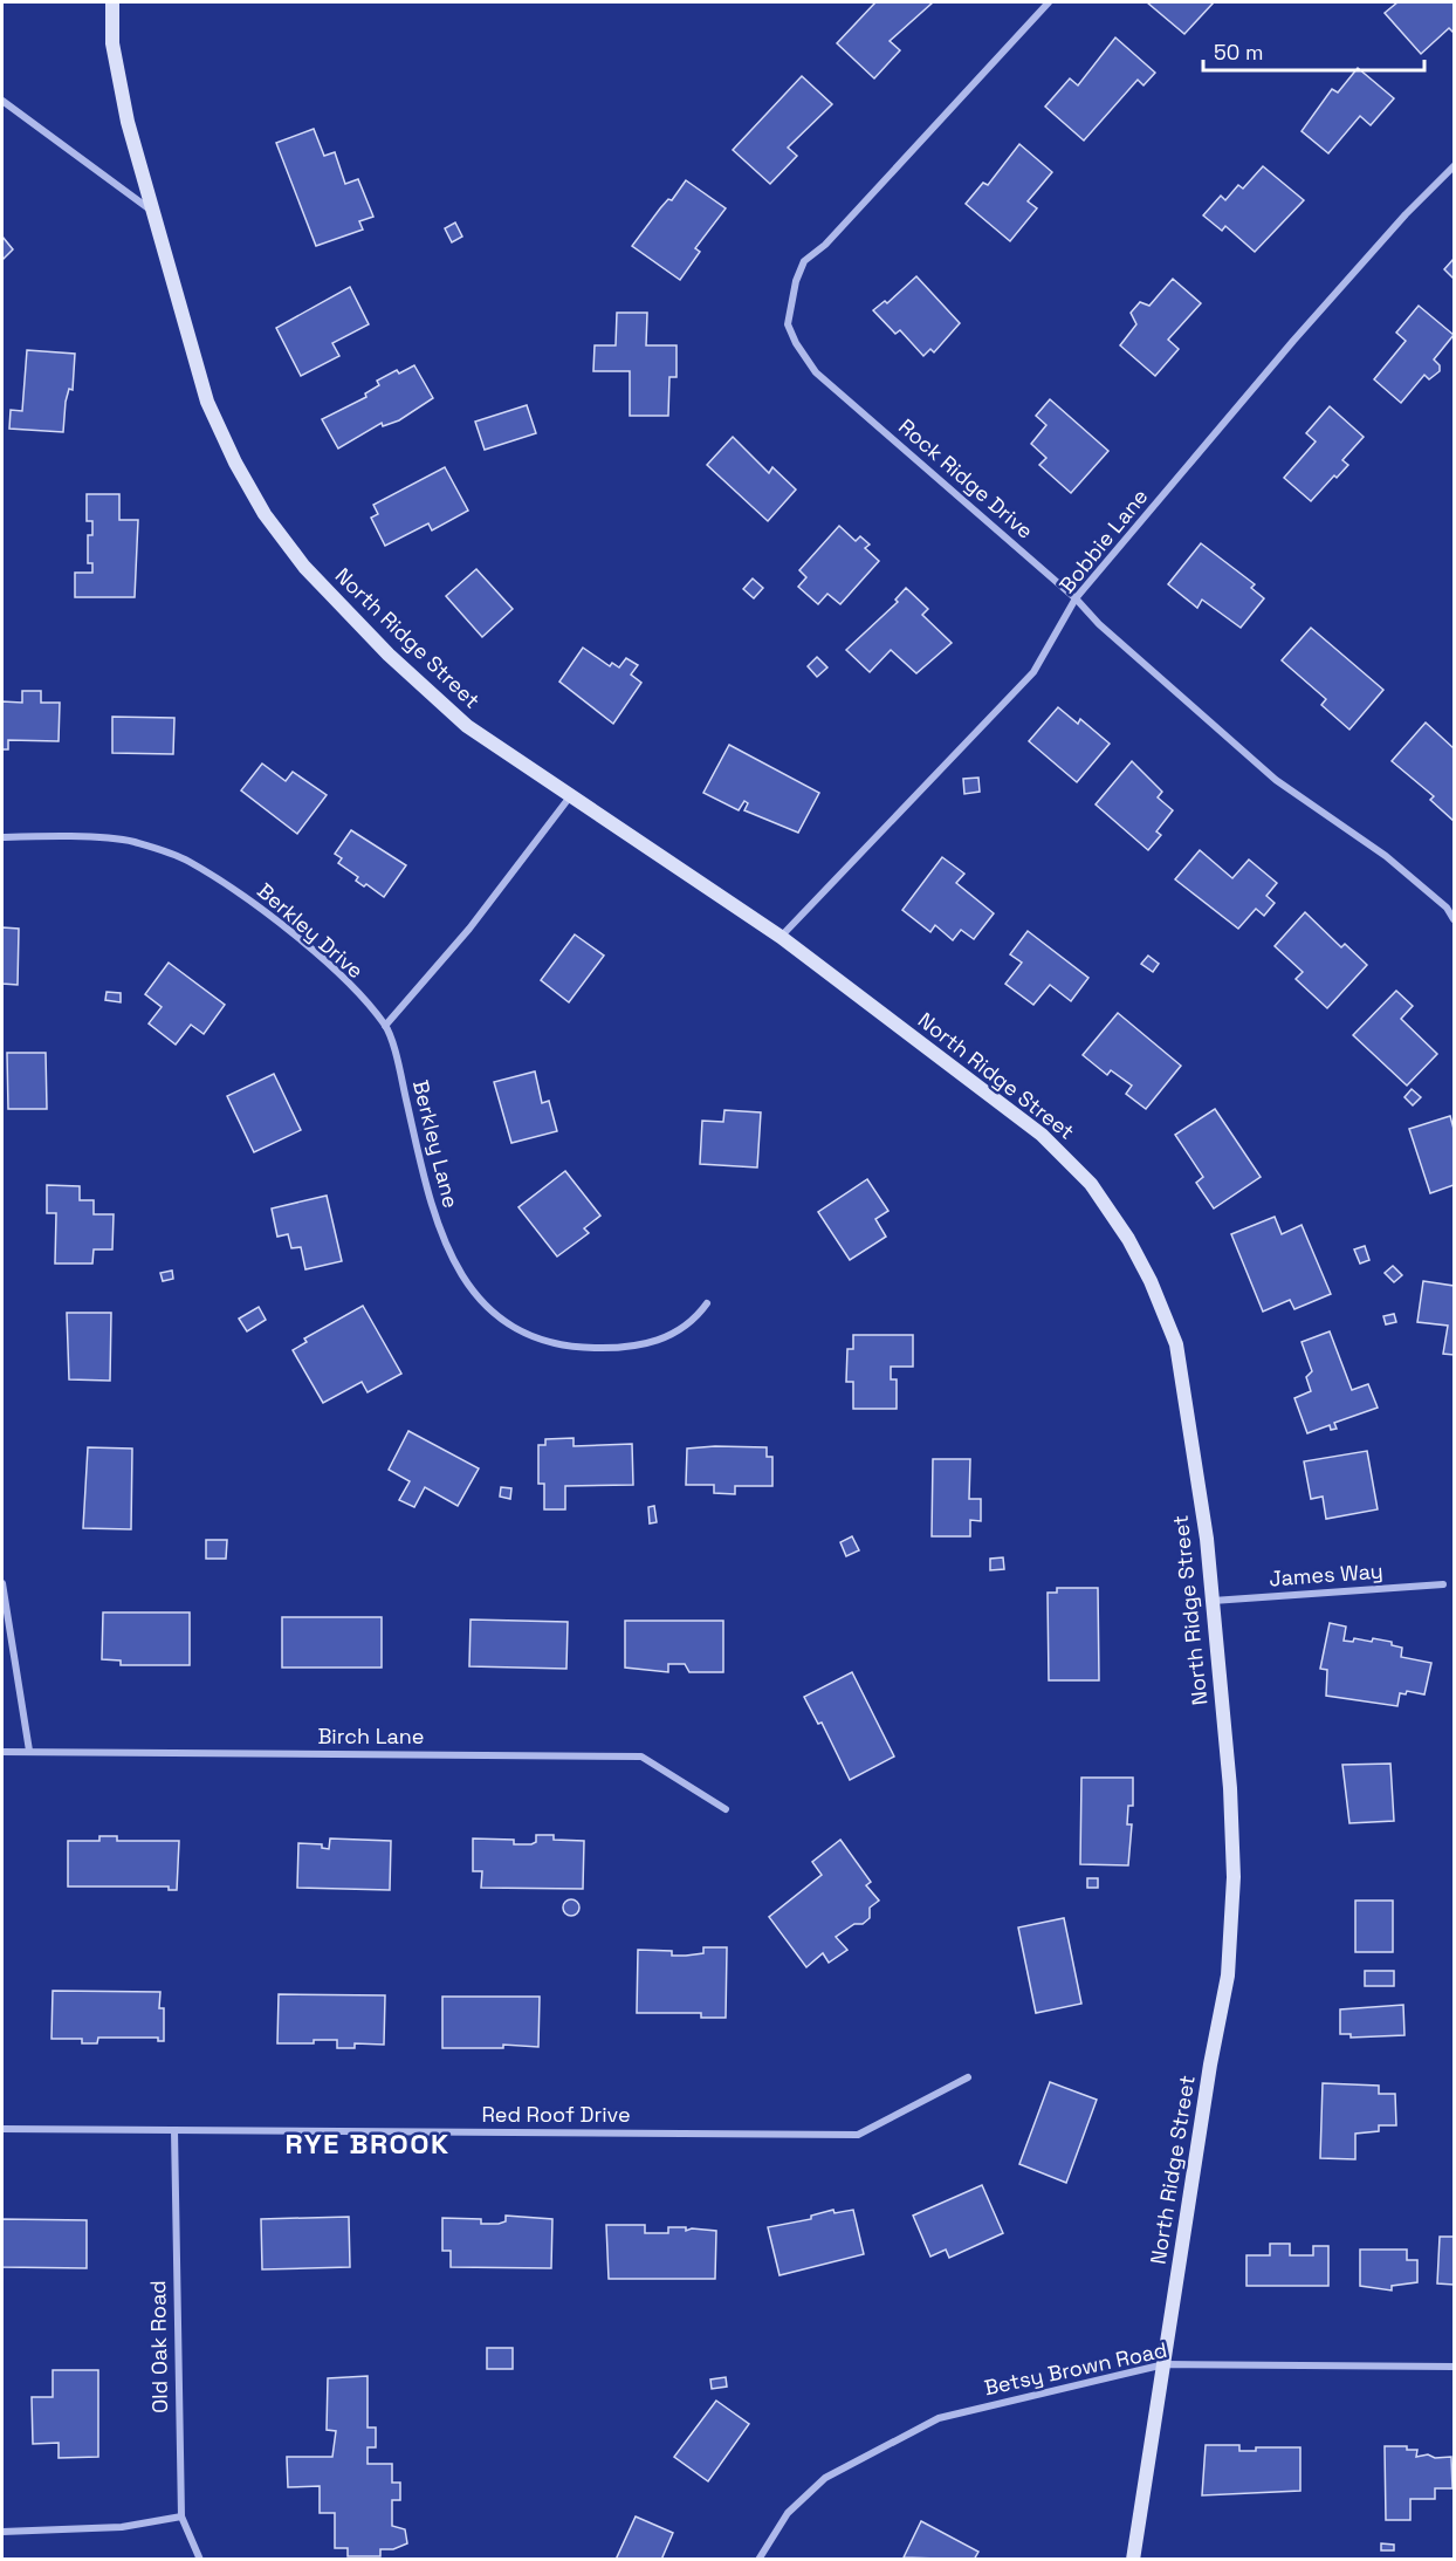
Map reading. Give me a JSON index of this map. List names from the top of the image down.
{
  "streets": {
    "street": [
      "Rock Ridge Drive",
      "Bobbie Lane",
      "North Ridge Street",
      "Berkley Drive",
      "Berkley Lane",
      "James Way",
      "Birch Lane",
      "Red Roof Drive",
      "Old Oak Road",
      "Betsy Brown Road"
    ]
  },
  "crossings": [
    ["Rock Ridge Drive", "Bobbie Lane"],
    ["Bobbie Lane", "North Ridge Street"],
    ["North Ridge Street", "James Way"],
    ["North Ridge Street", "Betsy Brown Road"],
    ["Berkley Drive", "Berkley Lane"],
    ["Red Roof Drive", "Old Oak Road"]
  ],
  "districts": ["RYE BROOK"],
  "scale_bar": "50 m"
}
